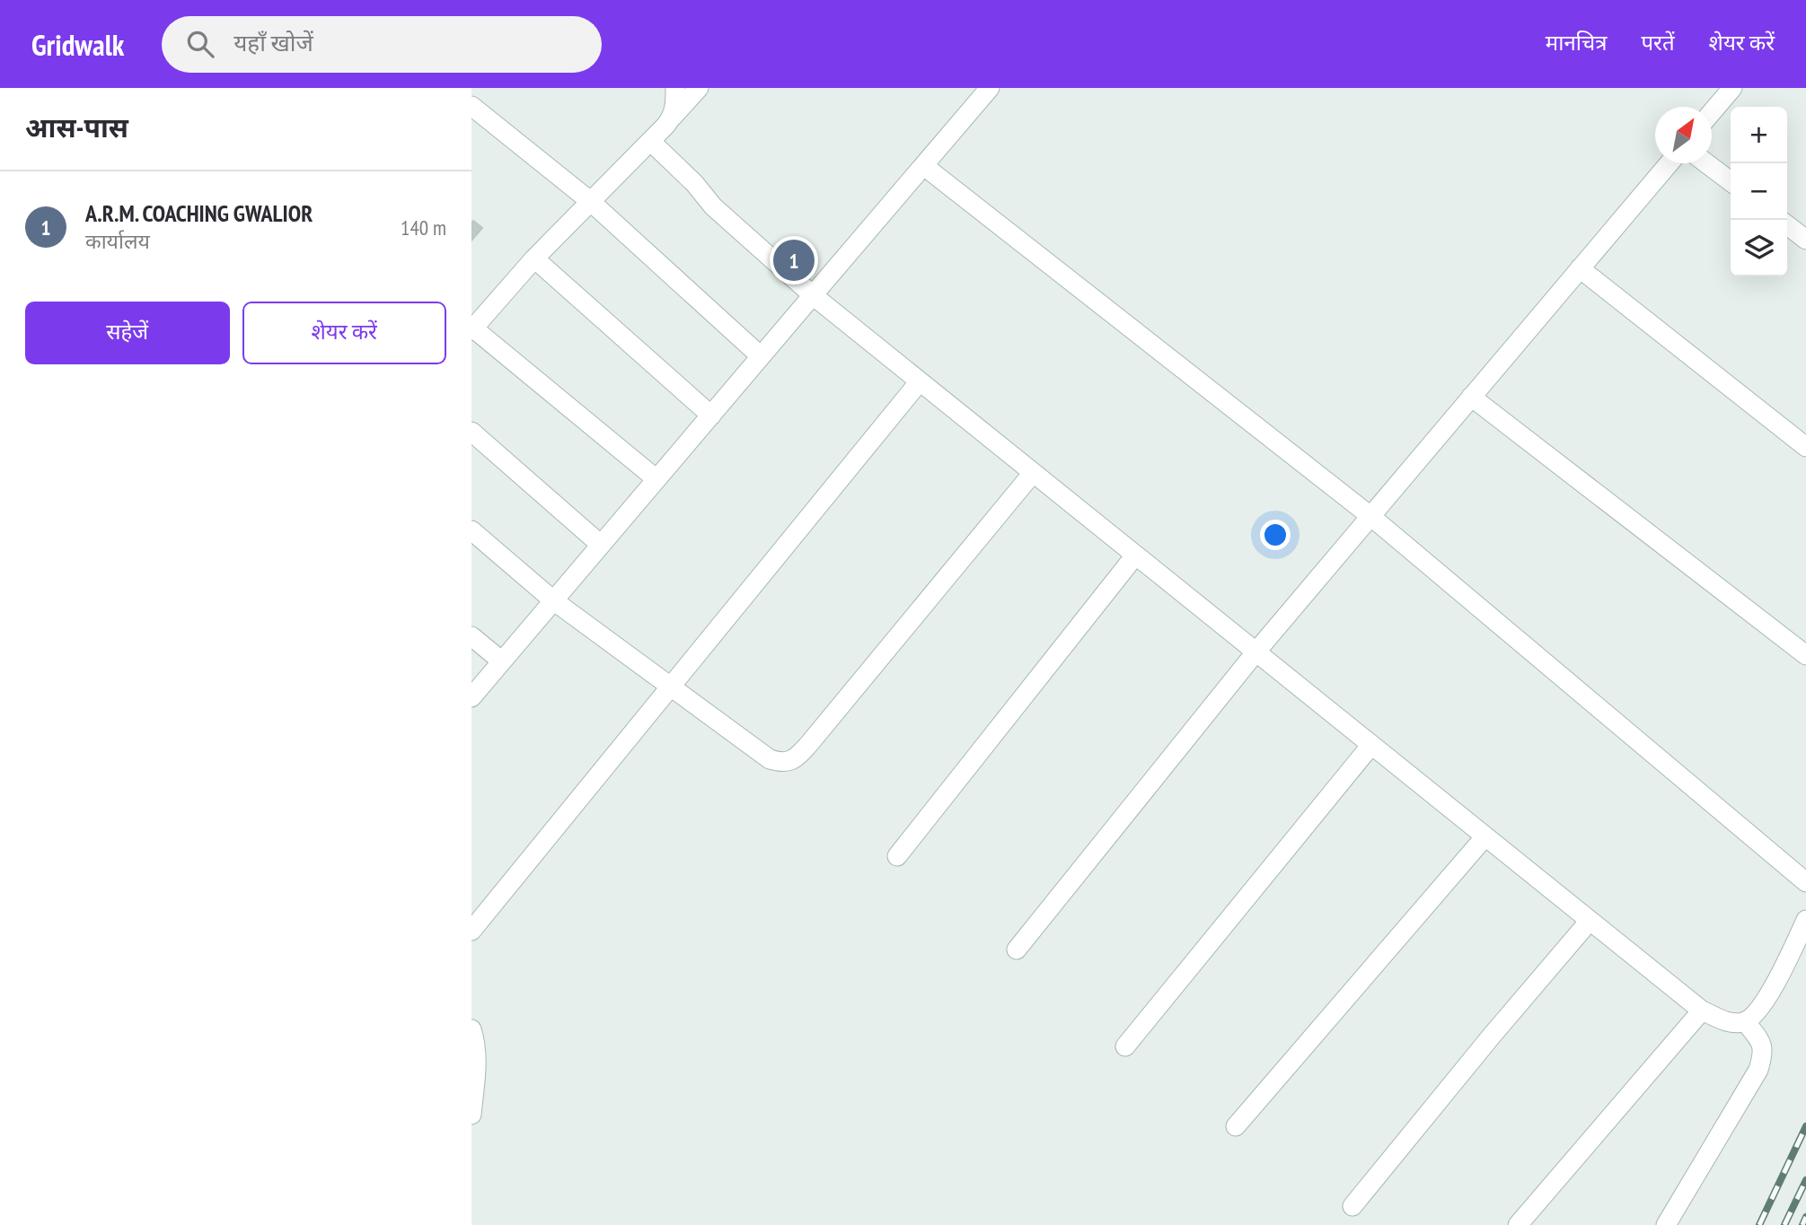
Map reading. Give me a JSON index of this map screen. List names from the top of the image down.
{
  "north": "top right",
  "page": {
    "header": "Gridwalk",
    "search": "यहाँ खोजें",
    "nav": ["मानचित्र", "परतें", "शेयर करें"],
    "heading": "आस-पास",
    "map_buttons": ["+", "−"],
    "list": [
      {
        "mark": "1",
        "name": "A.R.M. COACHING GWALIOR",
        "note": "कार्यालय",
        "value": "140 m"
      }
    ],
    "pins": "1",
    "buttons": ["सहेजें", "शेयर करें"]
  }
}
